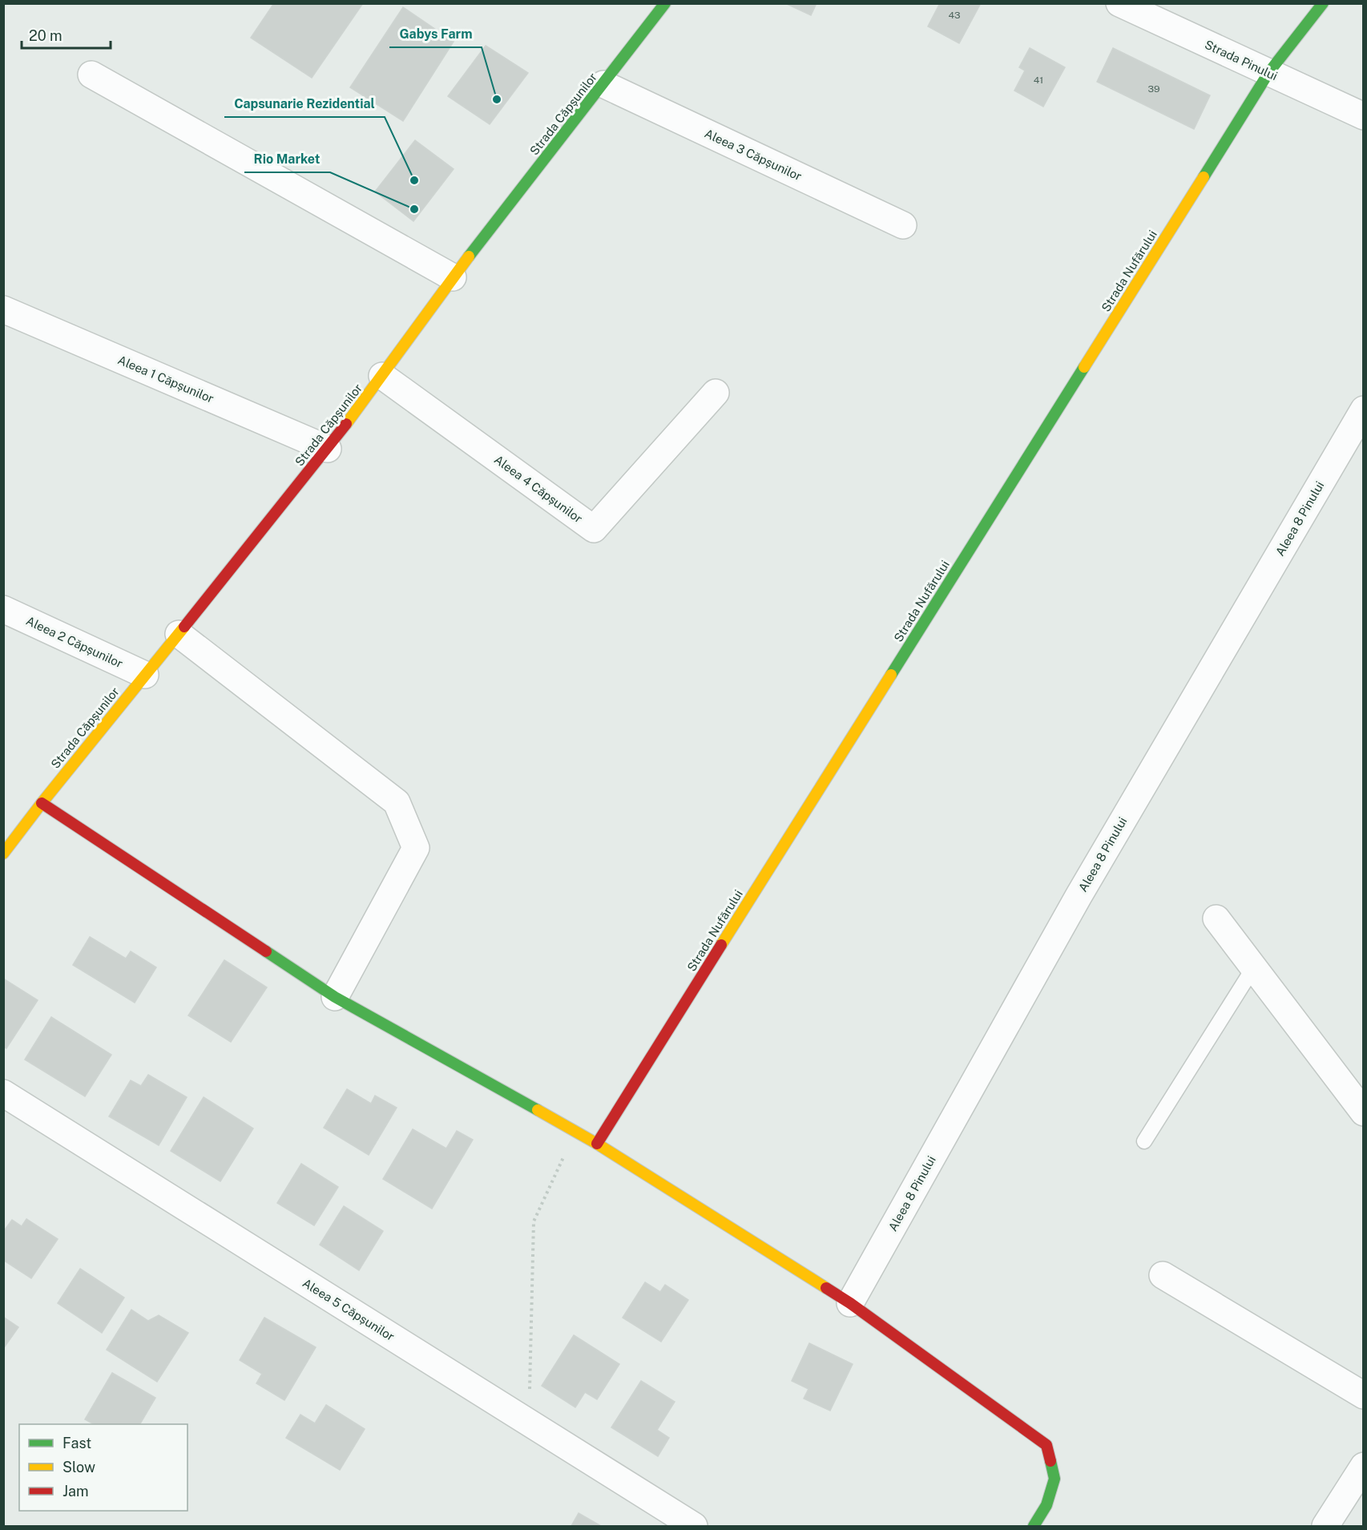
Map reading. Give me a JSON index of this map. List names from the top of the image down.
{
  "streets": {
    "street": [
      "Strada Pinului",
      "Strada Căpșunilor",
      "Aleea 3 Căpșunilor",
      "Strada Nufărului",
      "Aleea 1 Căpșunilor",
      "Aleea 4 Căpșunilor",
      "Aleea 8 Pinului",
      "Aleea 2 Căpșunilor",
      "Aleea 5 Căpșunilor"
    ]
  },
  "crossings": [
    ["Strada Pinului", "Strada Nufărului"],
    ["Strada Căpșunilor", "Aleea 3 Căpșunilor"],
    ["Strada Căpșunilor", "Aleea 1 Căpșunilor"],
    ["Strada Căpșunilor", "Aleea 4 Căpșunilor"],
    ["Strada Căpșunilor", "Aleea 2 Căpșunilor"]
  ],
  "places": ["Gabys Farm", "Capsunarie Rezidential", "Rio Market"],
  "house_numbers": ["43", "41", "39"],
  "legend": ["Fast", "Slow", "Jam"],
  "scale_bar": "20 m"
}
